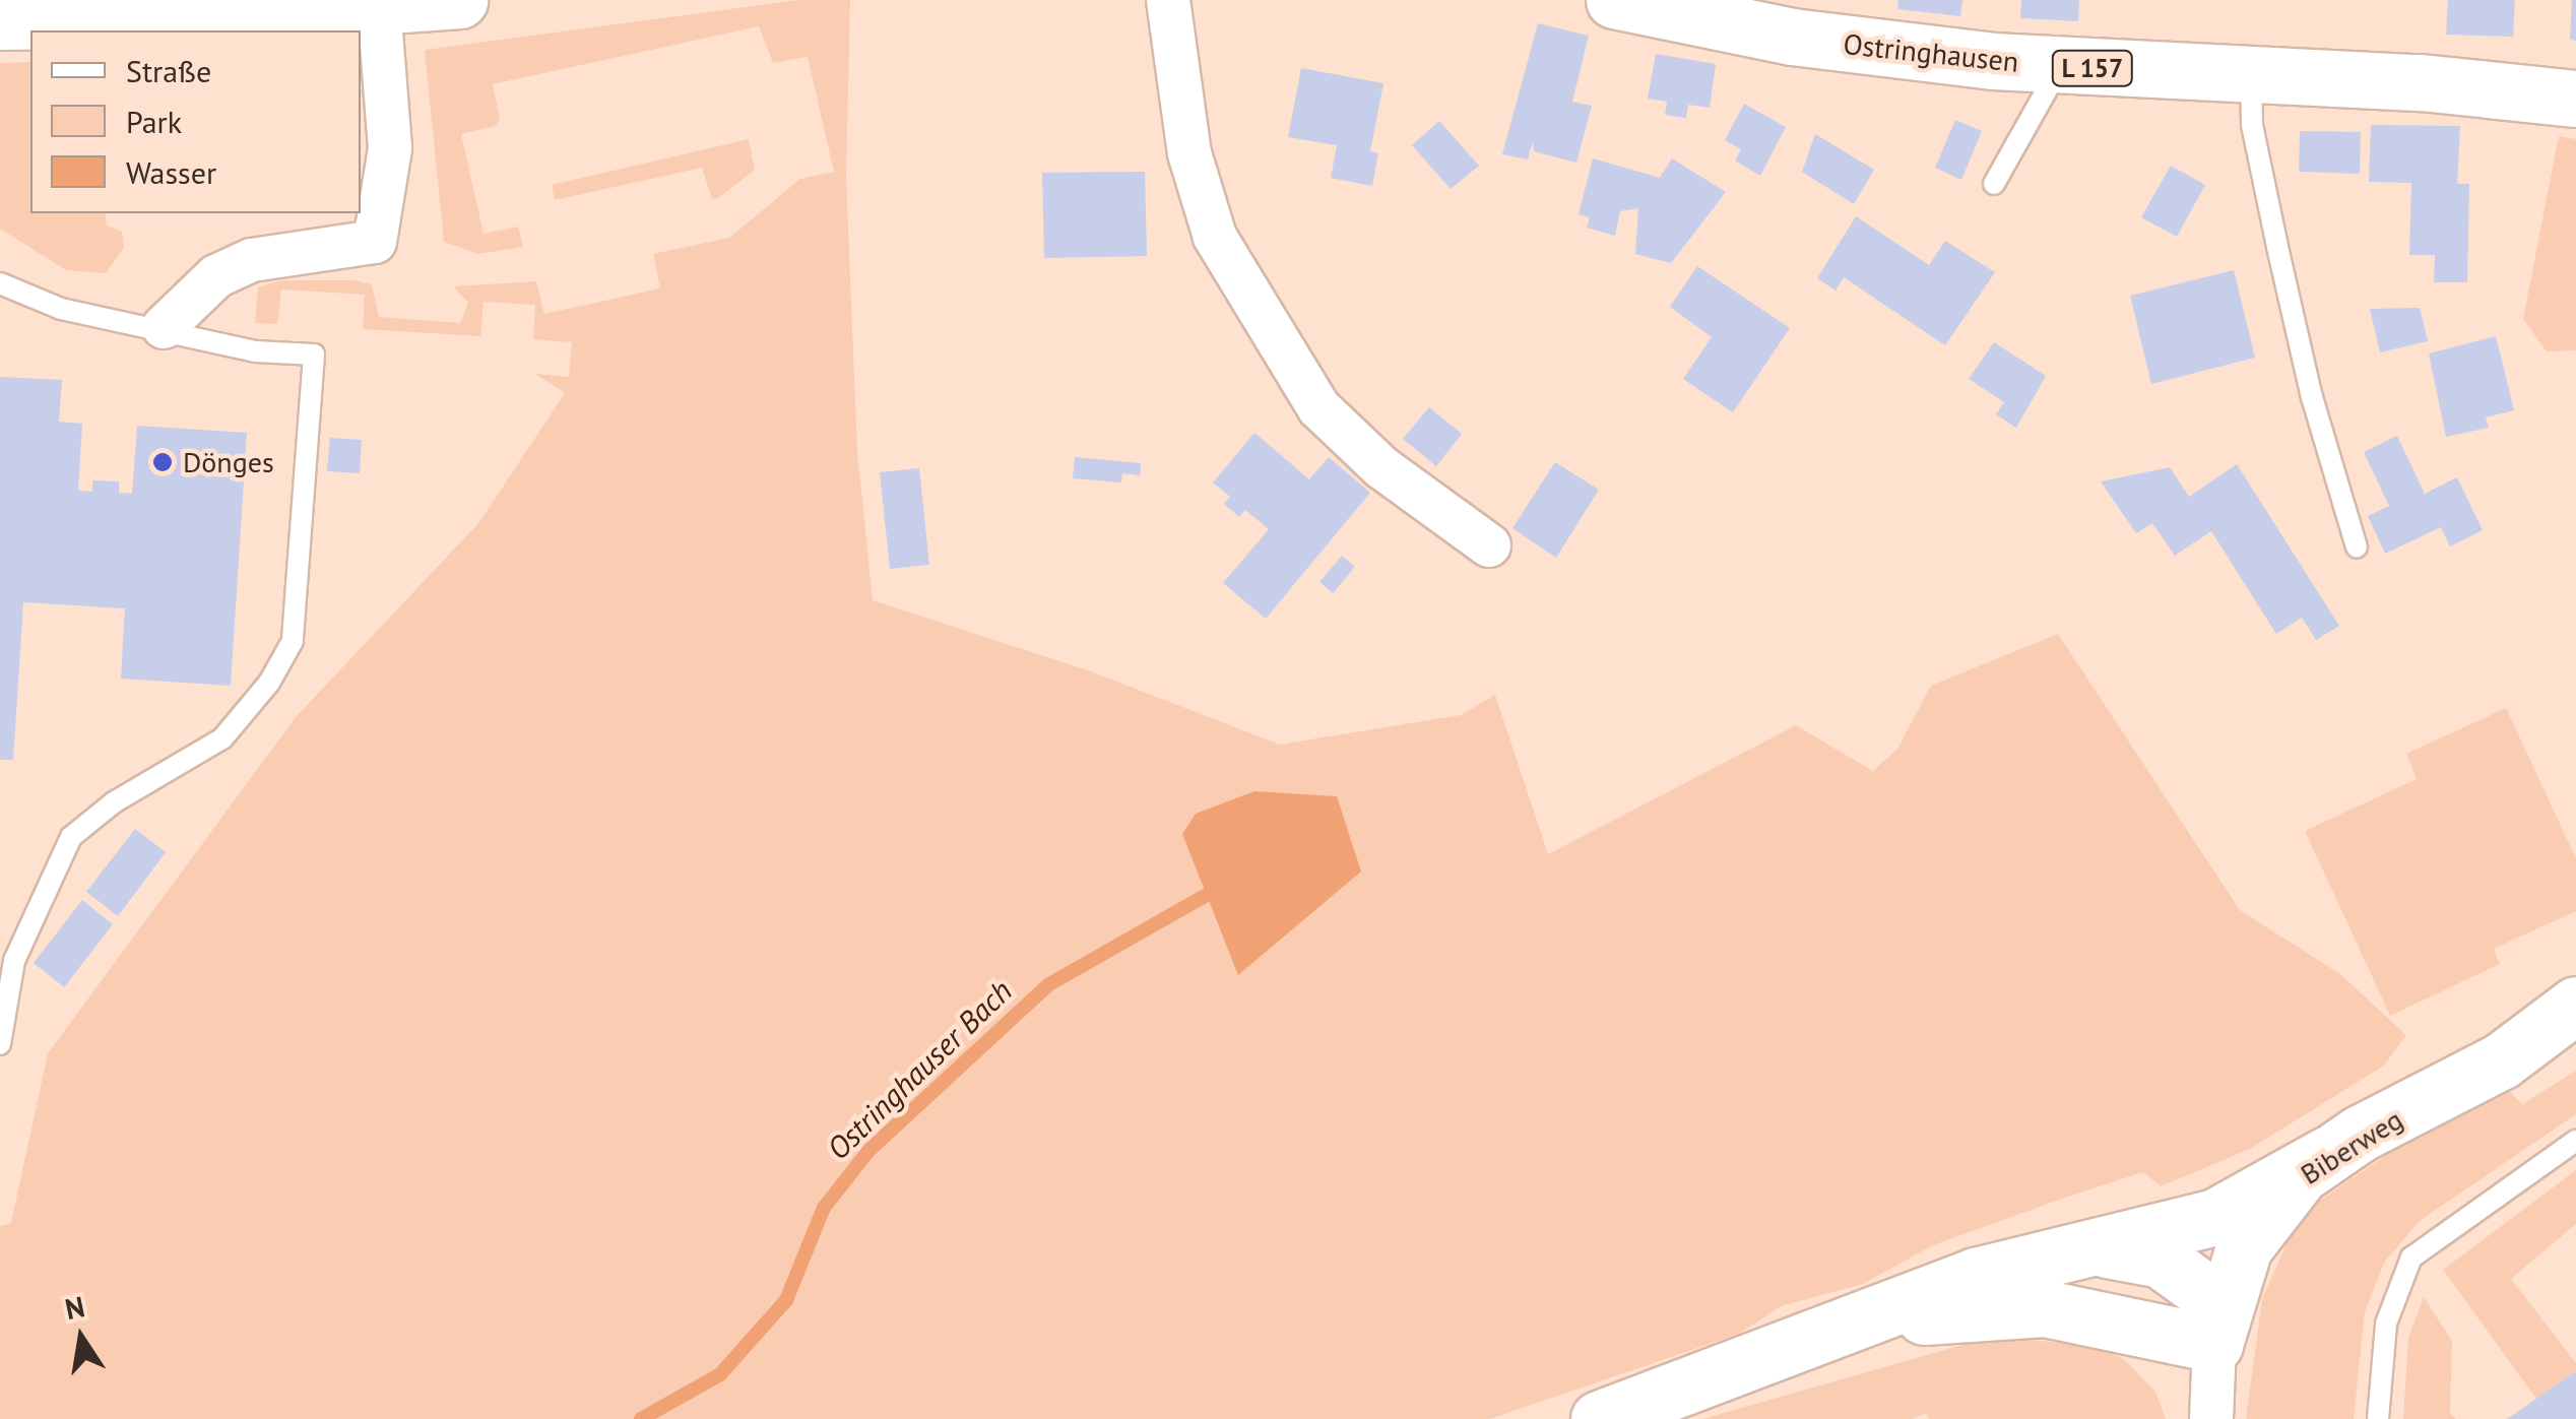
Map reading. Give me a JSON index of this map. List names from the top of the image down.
{
  "streets": {
    "main road": ["Ostringhausen", "L 157", "Biberweg"]
  },
  "water": ["Ostringhauser Bach"],
  "places": ["Dönges"],
  "legend": ["Straße", "Park", "Wasser"],
  "north": "top"
}
